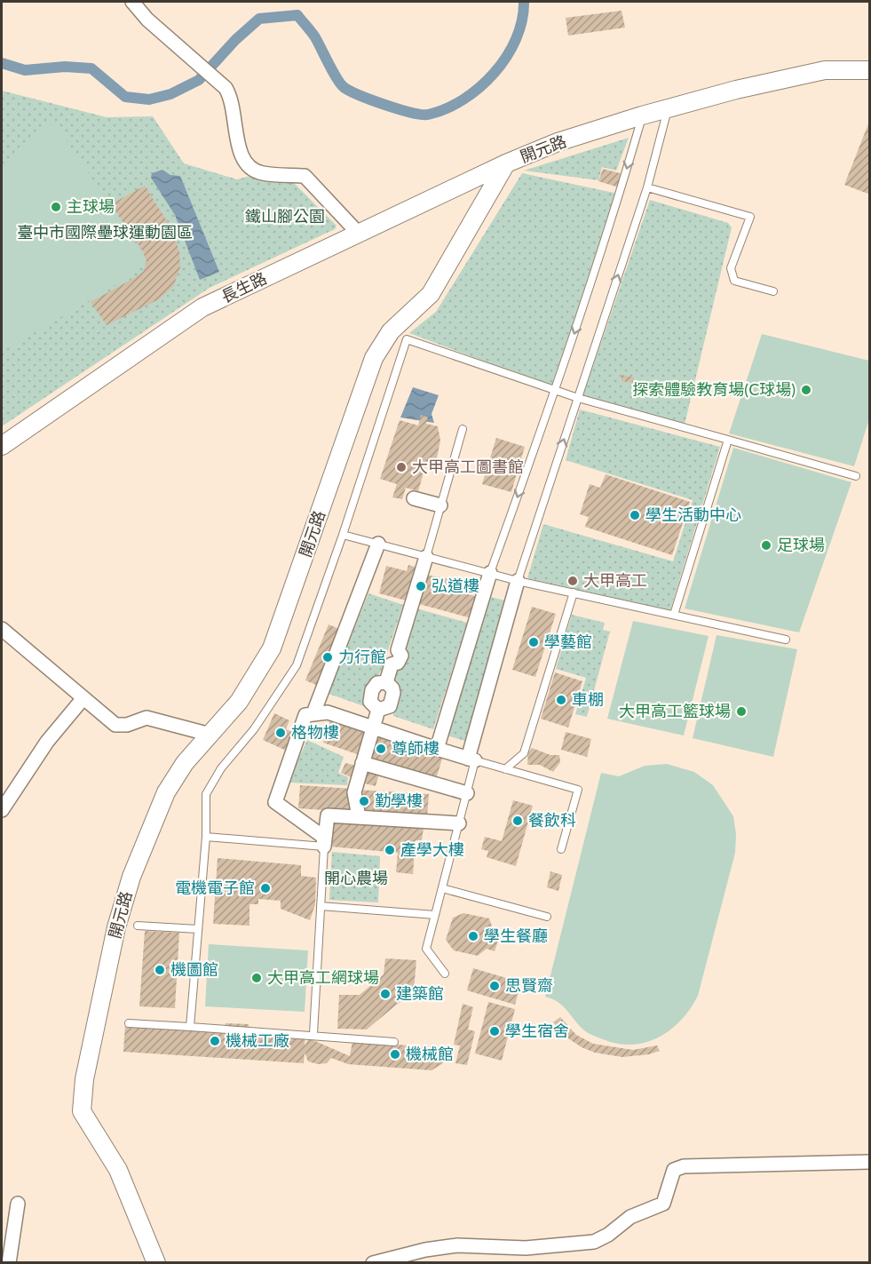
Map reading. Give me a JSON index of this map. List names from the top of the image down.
{
  "streets": {
    "street": ["開元路", "長生路"]
  },
  "crossings": [
    ["開元路", "長生路"]
  ],
  "parks": ["鐵山腳公園", "臺中市國際壘球運動園區", "開心農場"],
  "places": [
    "主球場",
    "探索體驗教育場(C球場)",
    "大甲高工圖書館",
    "學生活動中心",
    "足球場",
    "大甲高工",
    "弘道樓",
    "學藝館",
    "力行館",
    "車棚",
    "大甲高工籃球場",
    "格物樓",
    "尊師樓",
    "勤學樓",
    "餐飲科",
    "產學大樓",
    "電機電子館",
    "學生餐廳",
    "機圖館",
    "大甲高工網球場",
    "思賢齋",
    "建築館",
    "學生宿舍",
    "機械工廠",
    "機械館"
  ]
}
